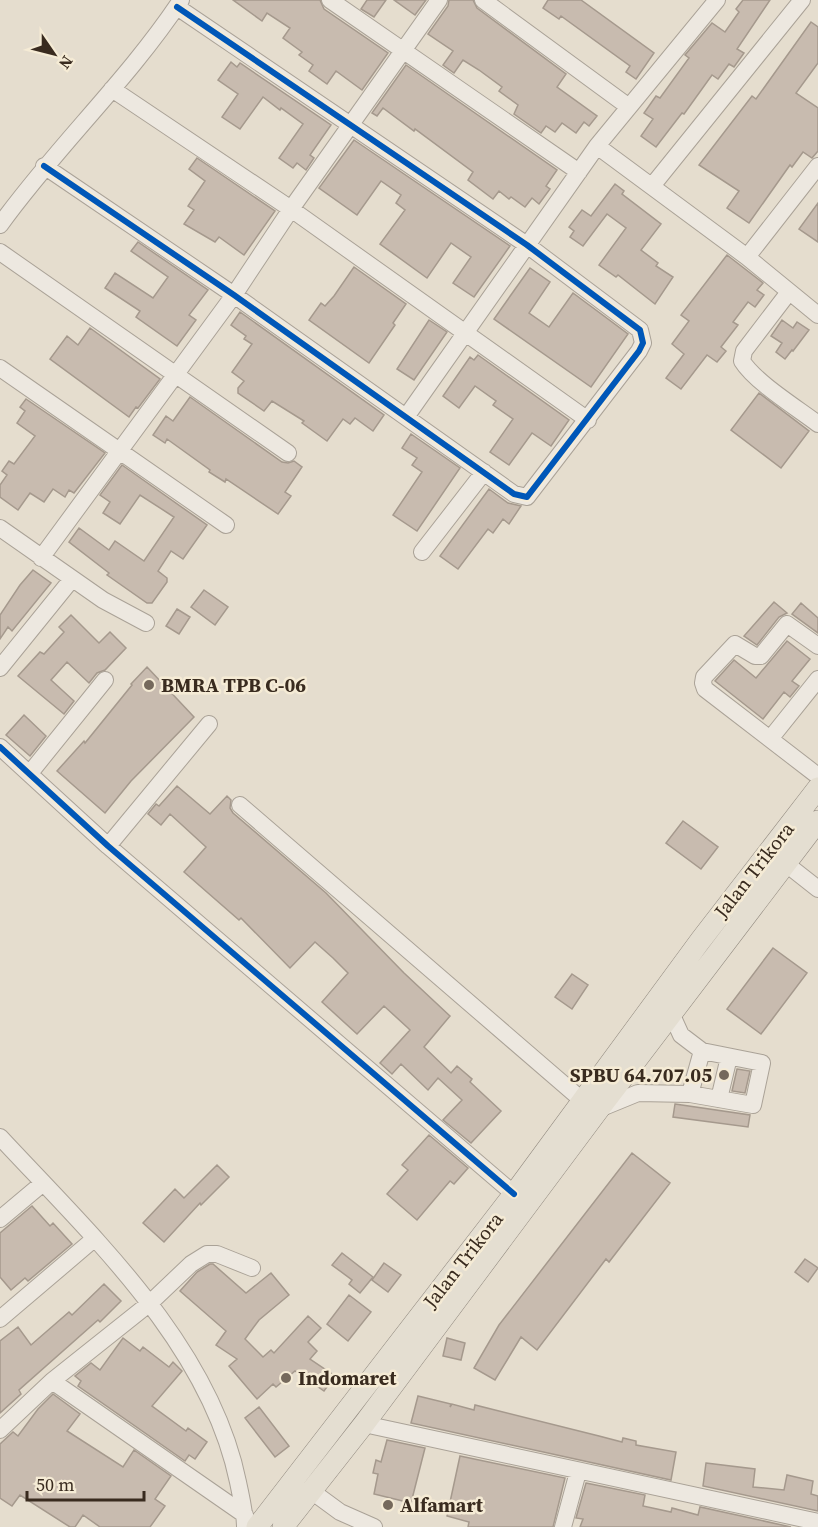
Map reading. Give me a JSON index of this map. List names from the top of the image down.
{
  "streets": {
    "main road": ["Jalan Trikora"]
  },
  "places": [
    "BMRA TPB C-06",
    "SPBU 64.707.05",
    "Indomaret",
    "Alfamart"
  ],
  "scale_bar": "50 m",
  "north": "bottom right"
}
